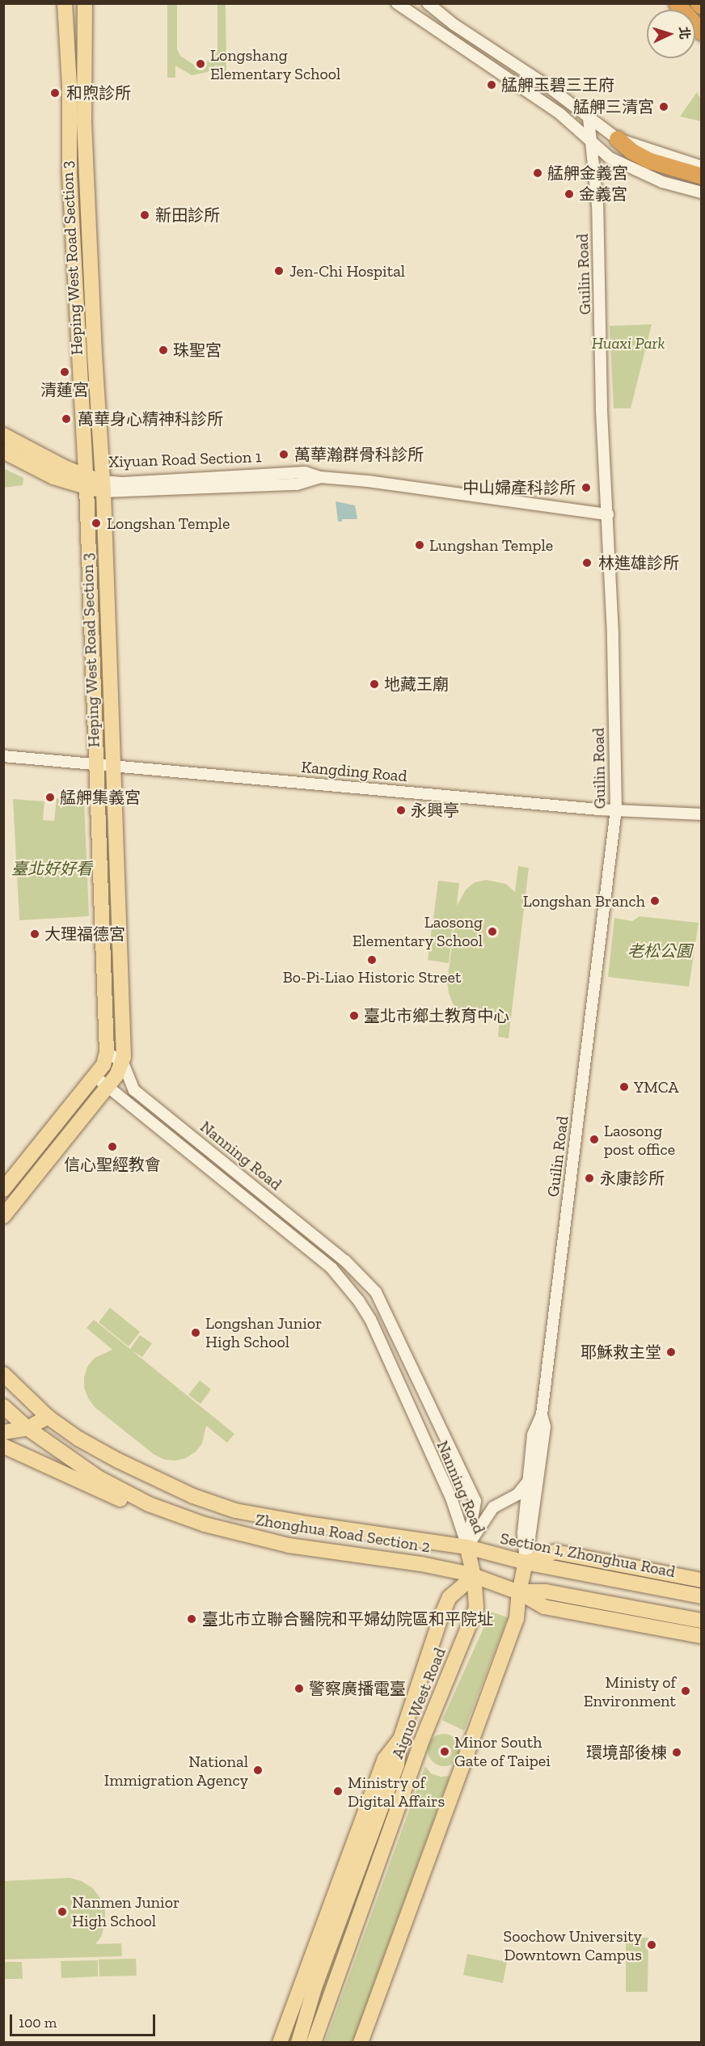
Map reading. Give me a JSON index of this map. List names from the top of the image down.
{
  "streets": {
    "main road": [
      "Heping West Road Section 3",
      "Xiyuan Road Section 1",
      "Zhonghua Road Section 2",
      "Section 1, Zhonghua Road",
      "Aiguo West Road"
    ],
    "street": ["Guilin Road", "Kangding Road", "Nanning Road"]
  },
  "crossings": [
    ["Heping West Road Section 3", "Xiyuan Road Section 1"],
    ["Heping West Road Section 3", "Kangding Road"],
    ["Heping West Road Section 3", "Nanning Road"],
    ["Guilin Road", "Xiyuan Road Section 1"],
    ["Guilin Road", "Kangding Road"],
    ["Guilin Road", "Section 1, Zhonghua Road"],
    ["Nanning Road", "Zhonghua Road Section 2"],
    ["Nanning Road", "Section 1, Zhonghua Road"],
    ["Zhonghua Road Section 2", "Section 1, Zhonghua Road"],
    ["Zhonghua Road Section 2", "Aiguo West Road"]
  ],
  "parks": ["Huaxi Park", "臺北好好看", "老松公園"],
  "places": [
    "Longshang Elementary School",
    "艋舺玉碧三王府",
    "和煦診所",
    "艋舺三清宮",
    "艋舺金義宮",
    "金義宮",
    "新田診所",
    "Jen-Chi Hospital",
    "珠聖宮",
    "清蓮宮",
    "萬華身心精神科診所",
    "萬華瀚群骨科診所",
    "中山婦產科診所",
    "Longshan Temple",
    "Lungshan Temple",
    "林進雄診所",
    "地藏王廟",
    "艋舺集義宮",
    "永興亭",
    "Longshan Branch",
    "Laosong Elementary School",
    "大理福德宮",
    "Bo-Pi-Liao Historic Street",
    "臺北市鄉土教育中心",
    "YMCA",
    "Laosong post office",
    "信心聖經教會",
    "永康診所",
    "Longshan Junior High School",
    "耶穌救主堂",
    "臺北市立聯合醫院和平婦幼院區和平院址",
    "警察廣播電臺",
    "Ministy of Environment",
    "Minor South Gate of Taipei",
    "環境部後棟",
    "National Immigration Agency",
    "Ministry of Digital Affairs",
    "Nanmen Junior High School",
    "Soochow University Downtown Campus"
  ],
  "scale_bar": "100 m",
  "north": "right"
}
